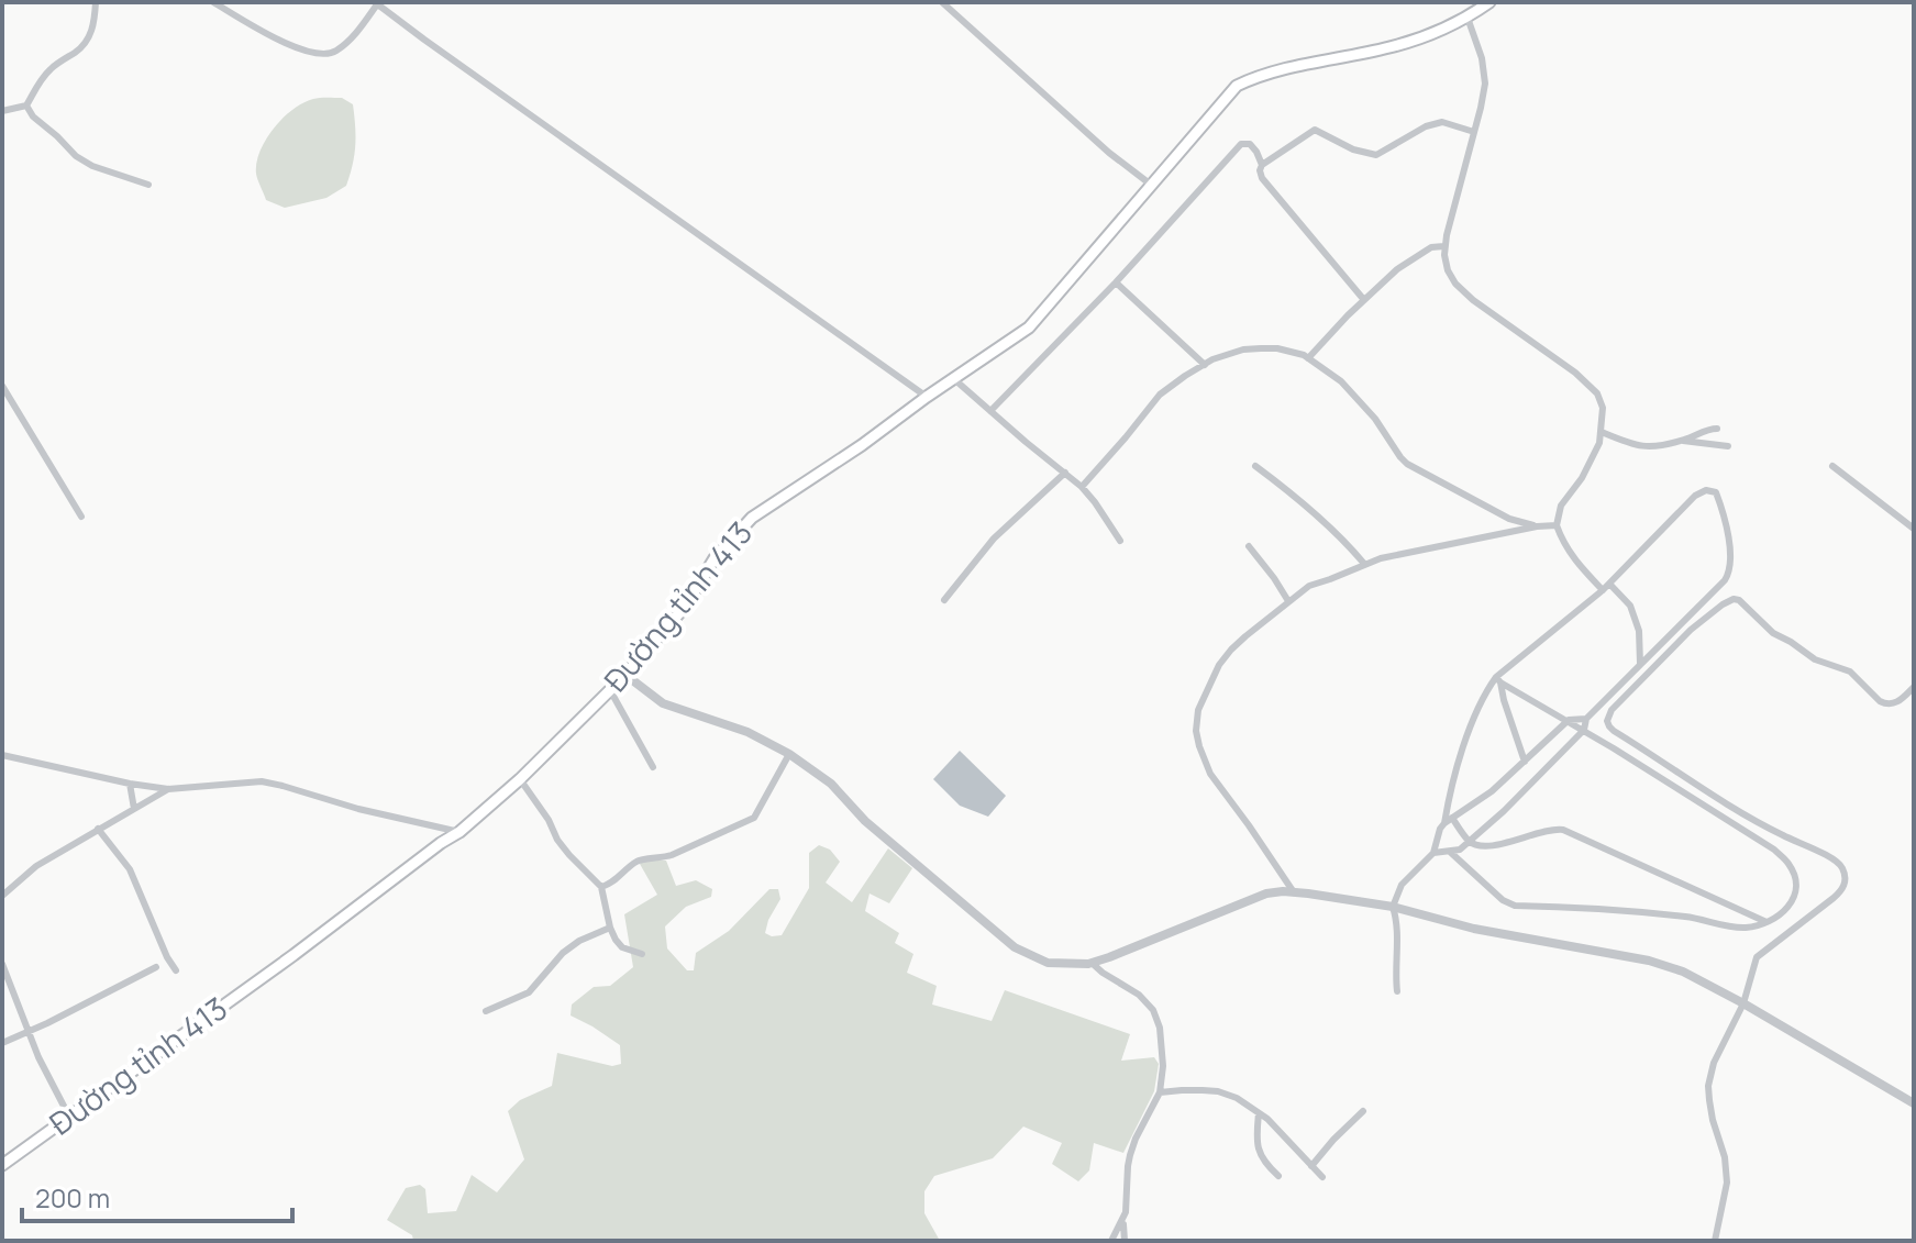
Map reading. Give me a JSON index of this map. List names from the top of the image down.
{
  "streets": {
    "main road": ["Đường tỉnh 413"]
  },
  "scale_bar": "200 m"
}
